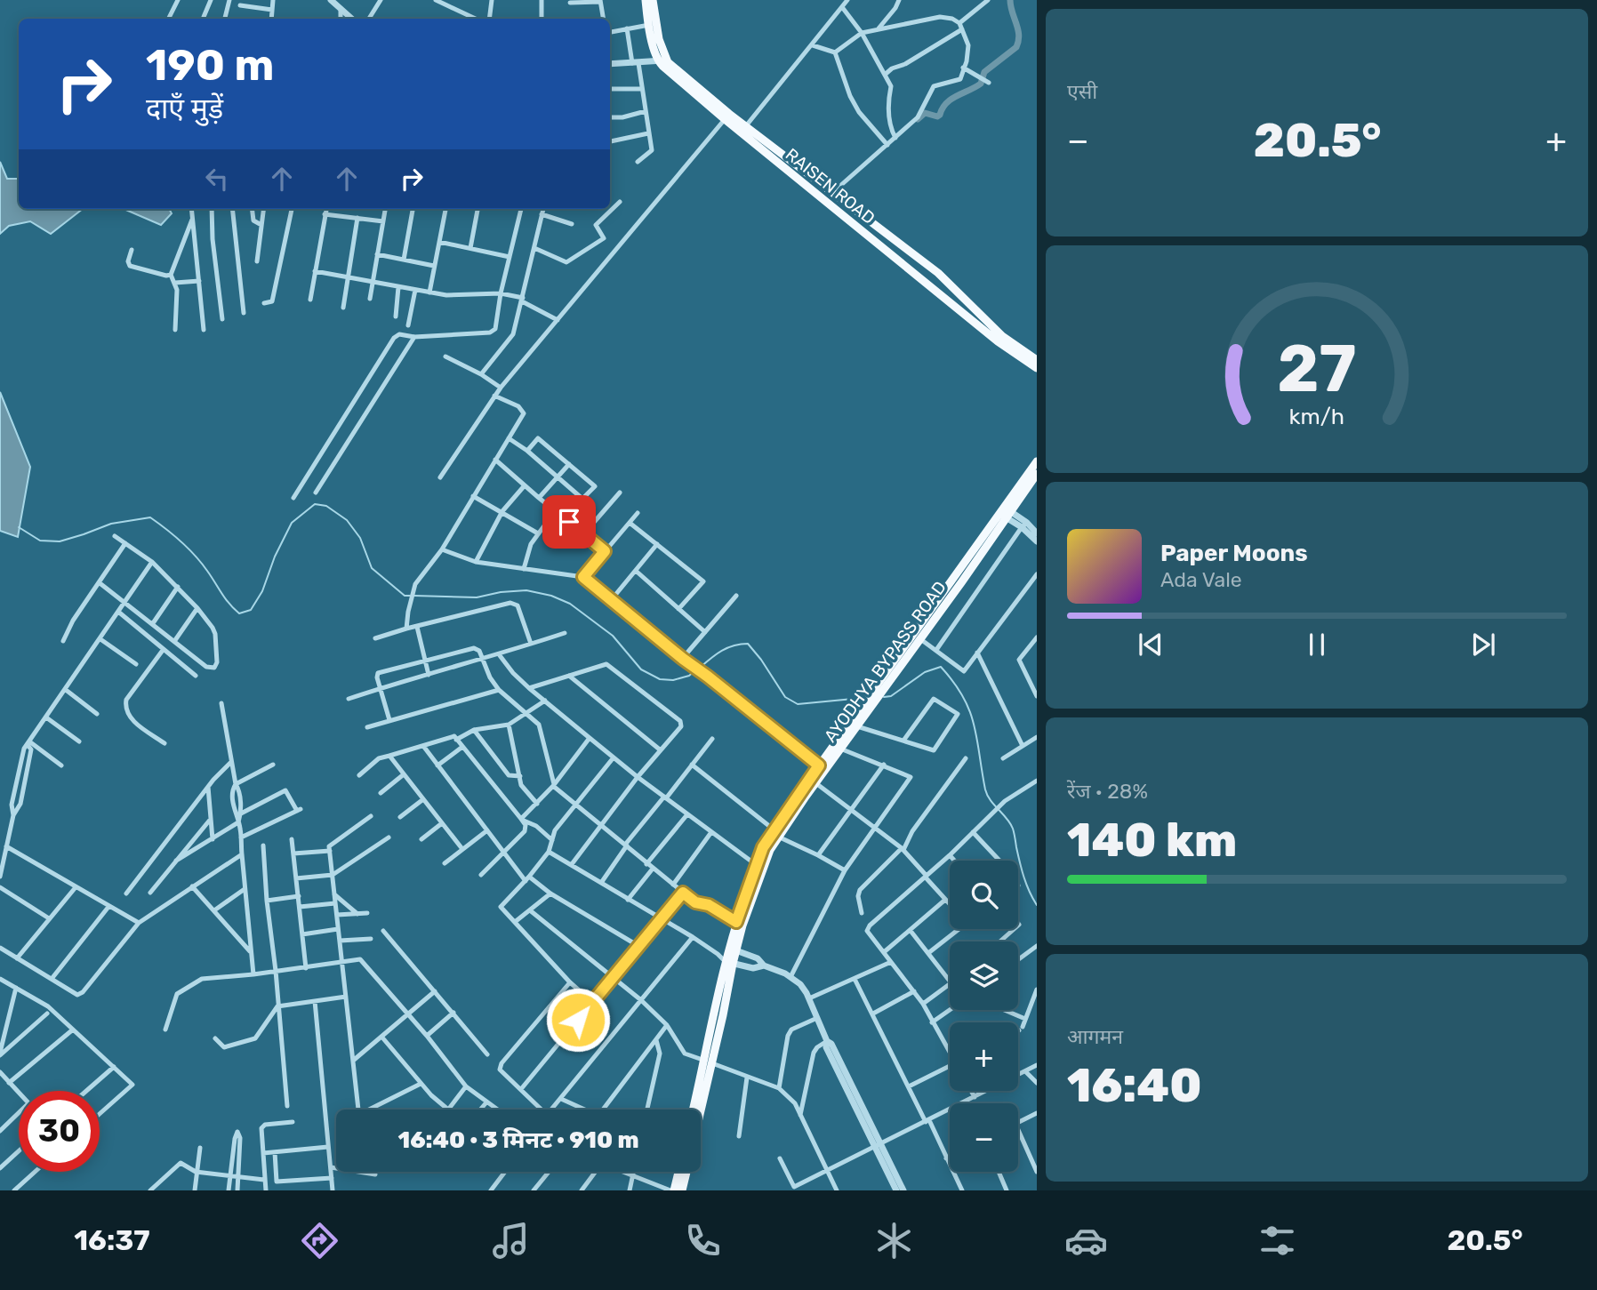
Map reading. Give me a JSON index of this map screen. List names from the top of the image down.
{
  "streets": {
    "main road": ["RAISEN ROAD", "AYODHYA BYPASS ROAD"]
  },
  "page": {
    "tile": [
      "एसी",
      ["रेंज · 28%", "140 km"],
      ["आगमन", "16:40"]
    ],
    "turn": ["190 m", "दाएँ मुड़ें"],
    "heat": ["−", "20.5°", "+"],
    "song": ["Paper Moons", "Ada Vale"],
    "map_buttons": ["+", "−"],
    "limit": "30",
    "trip": "16:40 · 3 मिनट · 910 m",
    "tabs": ["16:37", "20.5°"],
    "gauge": ["27", "km/h"]
  }
}
